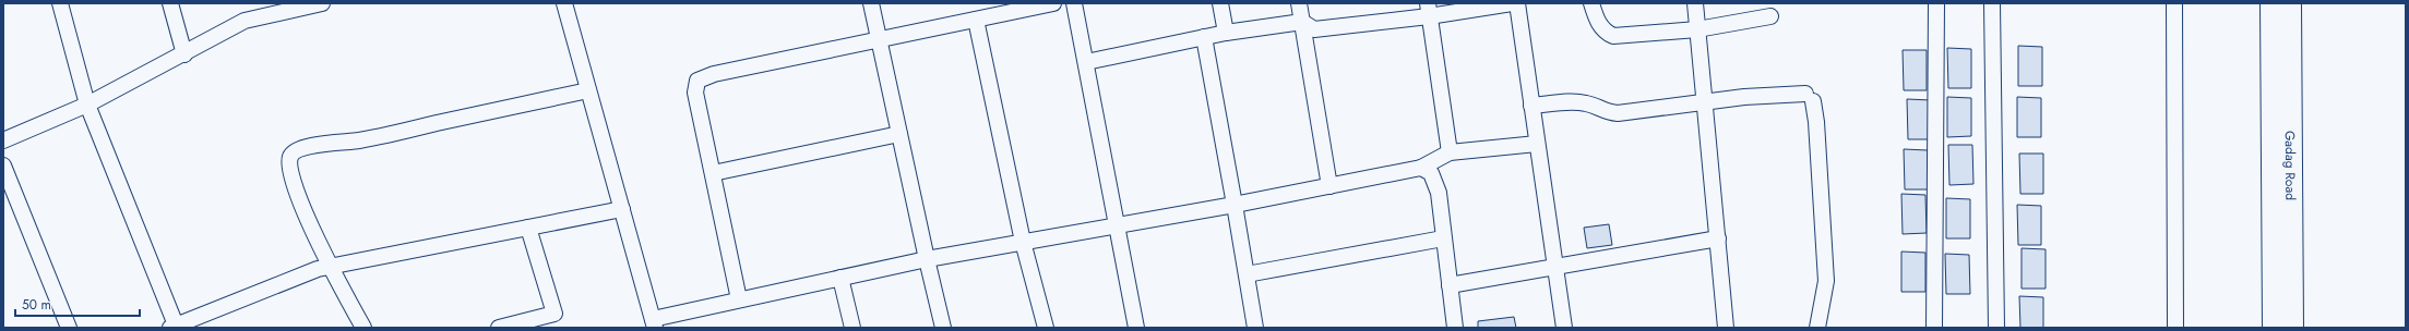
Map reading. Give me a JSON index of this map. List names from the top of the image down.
{
  "streets": {
    "highway": ["Gadag Road"]
  },
  "scale_bar": "50 m"
}
